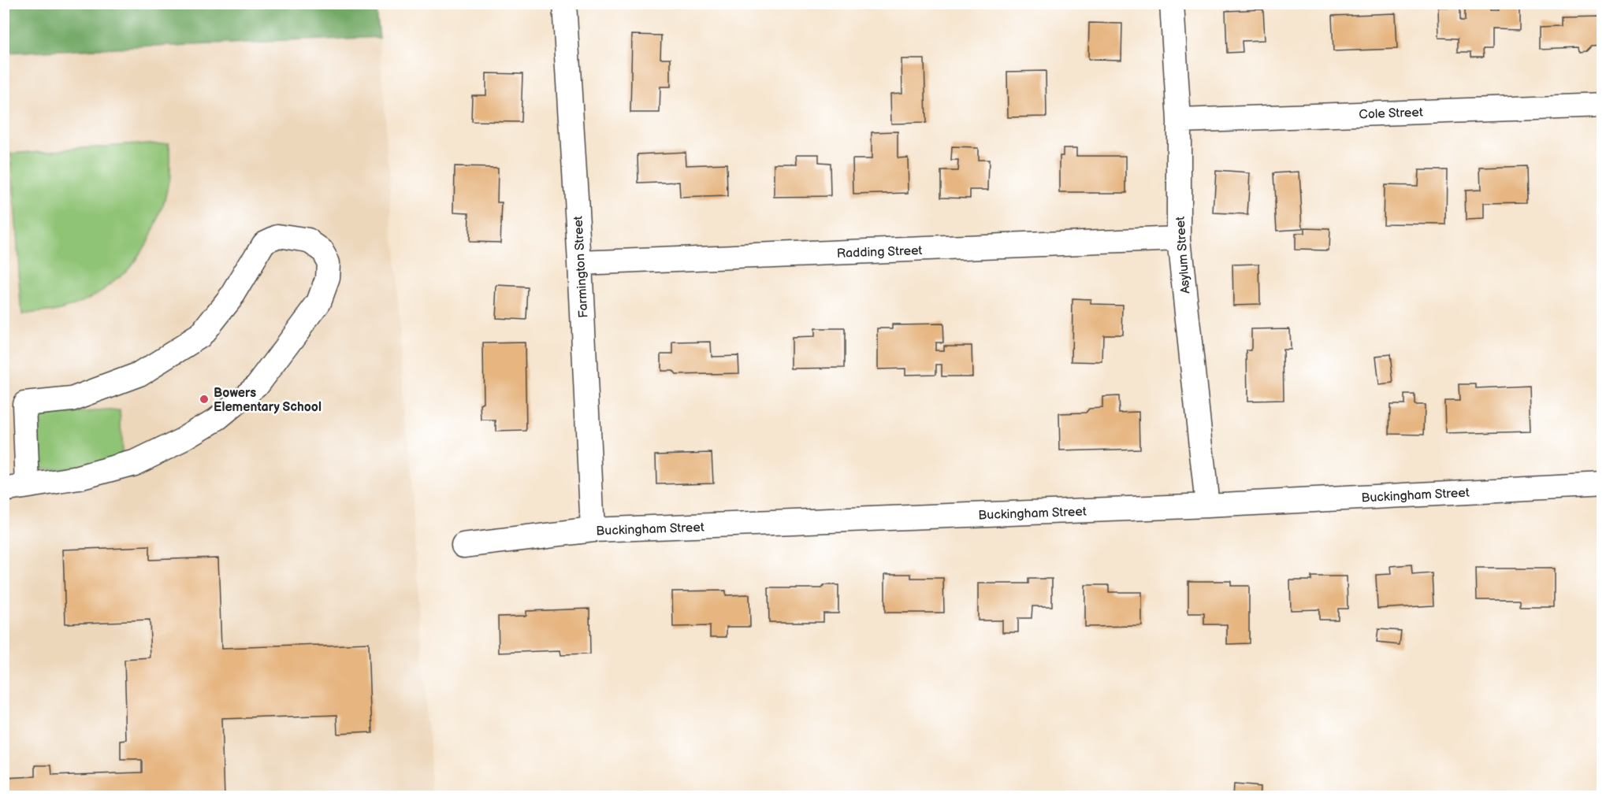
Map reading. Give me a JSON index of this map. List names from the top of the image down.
{
  "streets": {
    "street": [
      "Cole Street",
      "Radding Street",
      "Asylum Street",
      "Farmington Street",
      "Buckingham Street"
    ]
  },
  "crossings": [
    ["Cole Street", "Asylum Street"],
    ["Radding Street", "Asylum Street"],
    ["Radding Street", "Farmington Street"],
    ["Asylum Street", "Buckingham Street"],
    ["Farmington Street", "Buckingham Street"]
  ],
  "places": ["Bowers Elementary School"]
}
